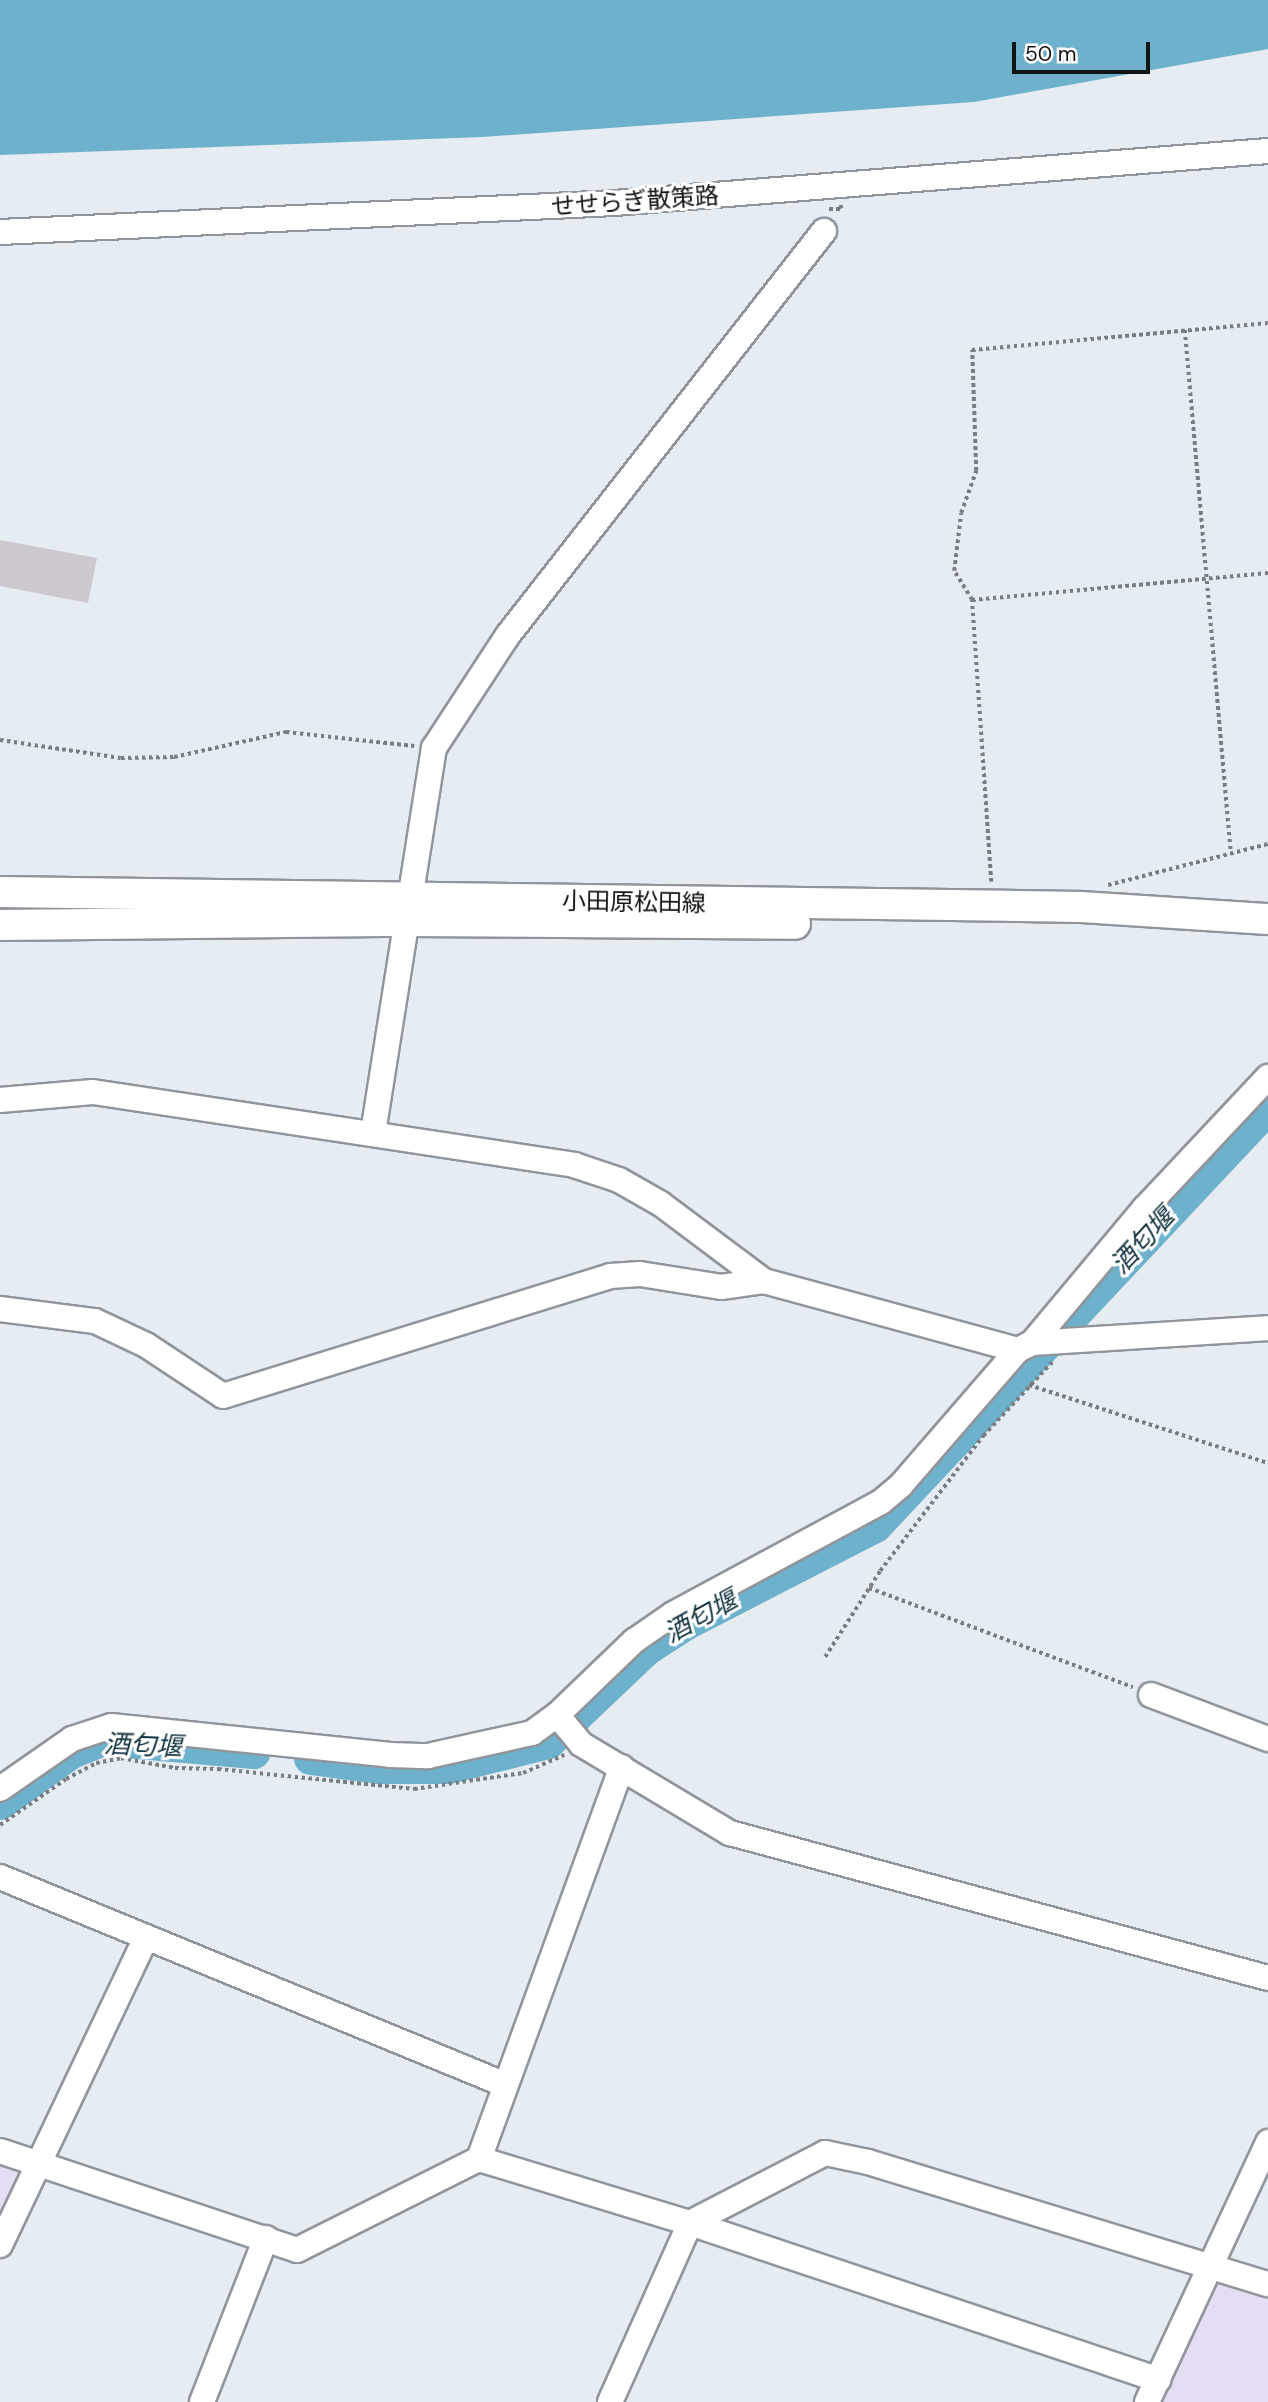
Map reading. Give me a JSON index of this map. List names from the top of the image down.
{
  "streets": {
    "main road": ["小田原松田線"],
    "street": ["せせらぎ散策路"]
  },
  "water": ["酒匂堰"],
  "scale_bar": "50 m"
}
